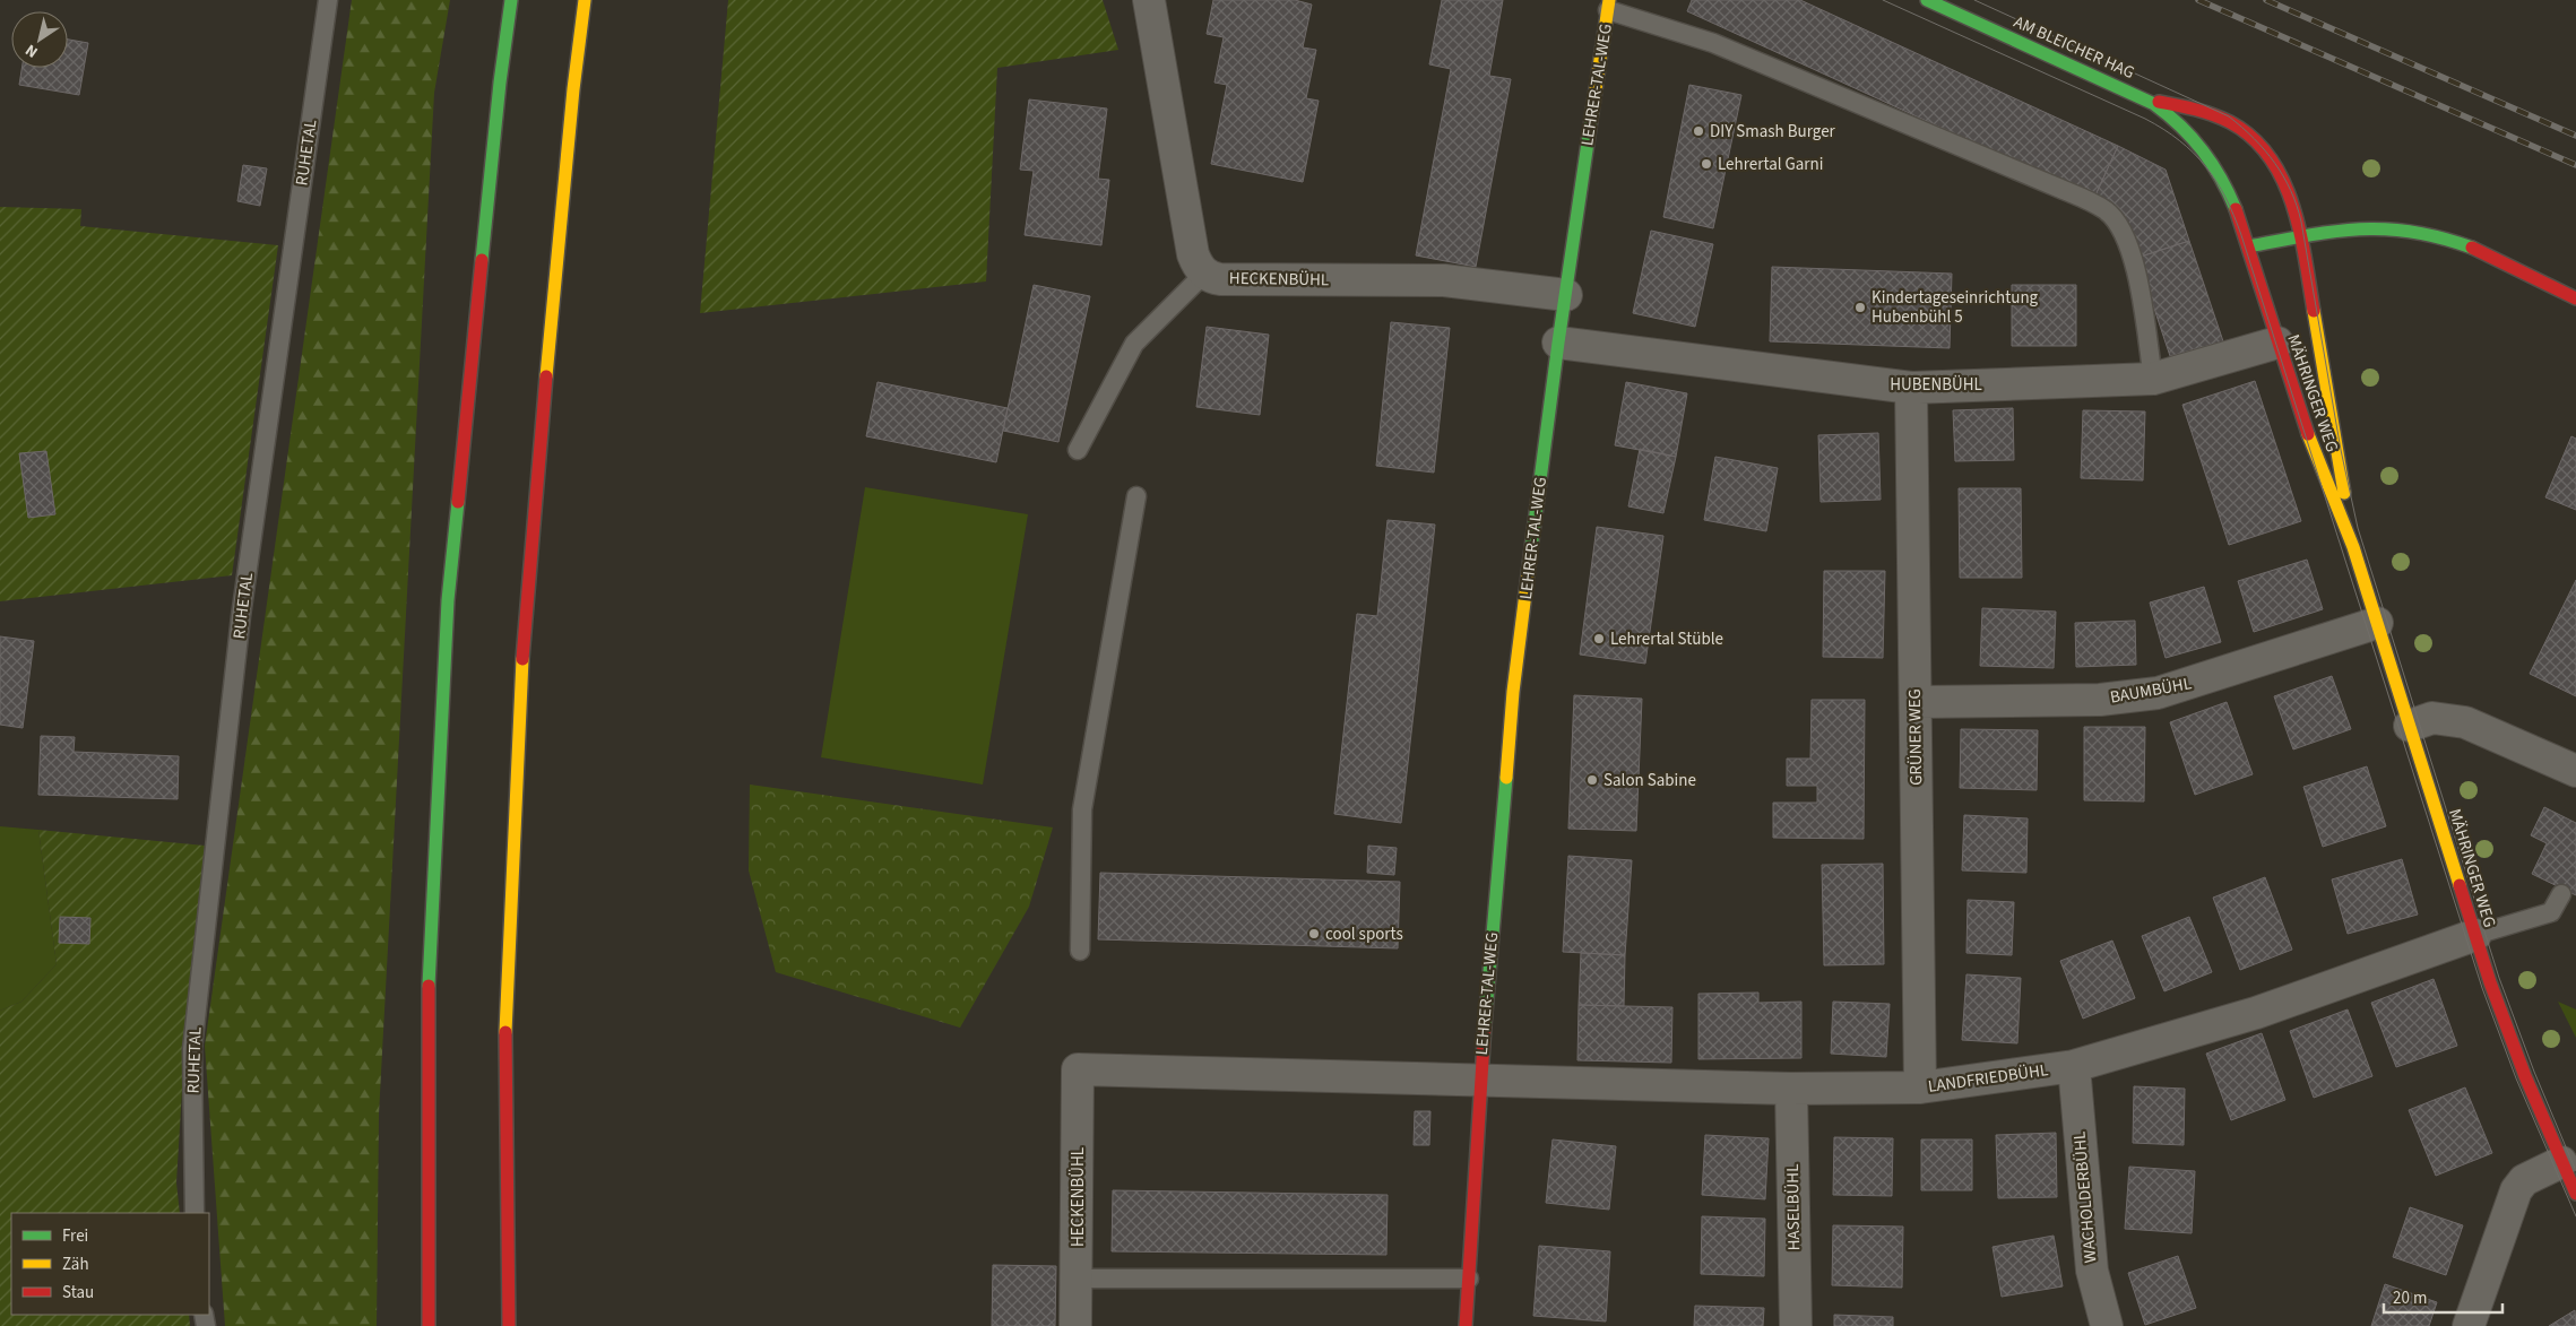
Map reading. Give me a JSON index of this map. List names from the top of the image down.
{
  "streets": {
    "main road": ["AM BLEICHER HAG", "LEHRER-TAL-WEG", "MÄHRINGER WEG"],
    "street": [
      "HECKENBÜHL",
      "HUBENBÜHL",
      "BAUMBÜHL",
      "GRÜNER WEG",
      "LANDFRIEDBÜHL",
      "WACHOLDERBÜHL",
      "HASELBÜHL"
    ],
    "lane": ["RUHETAL"]
  },
  "crossings": [
    ["AM BLEICHER HAG", "MÄHRINGER WEG"],
    ["LEHRER-TAL-WEG", "HECKENBÜHL"],
    ["LEHRER-TAL-WEG", "HUBENBÜHL"],
    ["LEHRER-TAL-WEG", "LANDFRIEDBÜHL"],
    ["HUBENBÜHL", "MÄHRINGER WEG"],
    ["HUBENBÜHL", "GRÜNER WEG"],
    ["MÄHRINGER WEG", "BAUMBÜHL"],
    ["MÄHRINGER WEG", "LANDFRIEDBÜHL"],
    ["BAUMBÜHL", "GRÜNER WEG"],
    ["GRÜNER WEG", "LANDFRIEDBÜHL"],
    ["LANDFRIEDBÜHL", "WACHOLDERBÜHL"],
    ["LANDFRIEDBÜHL", "HASELBÜHL"]
  ],
  "places": [
    "DIY Smash Burger",
    "Lehrertal Garni",
    "Kindertageseinrichtung Hubenbühl 5",
    "Lehrertal Stüble",
    "Salon Sabine",
    "cool sports"
  ],
  "legend": ["Frei", "Zäh", "Stau"],
  "scale_bar": "20 m",
  "north": "bottom left"
}
